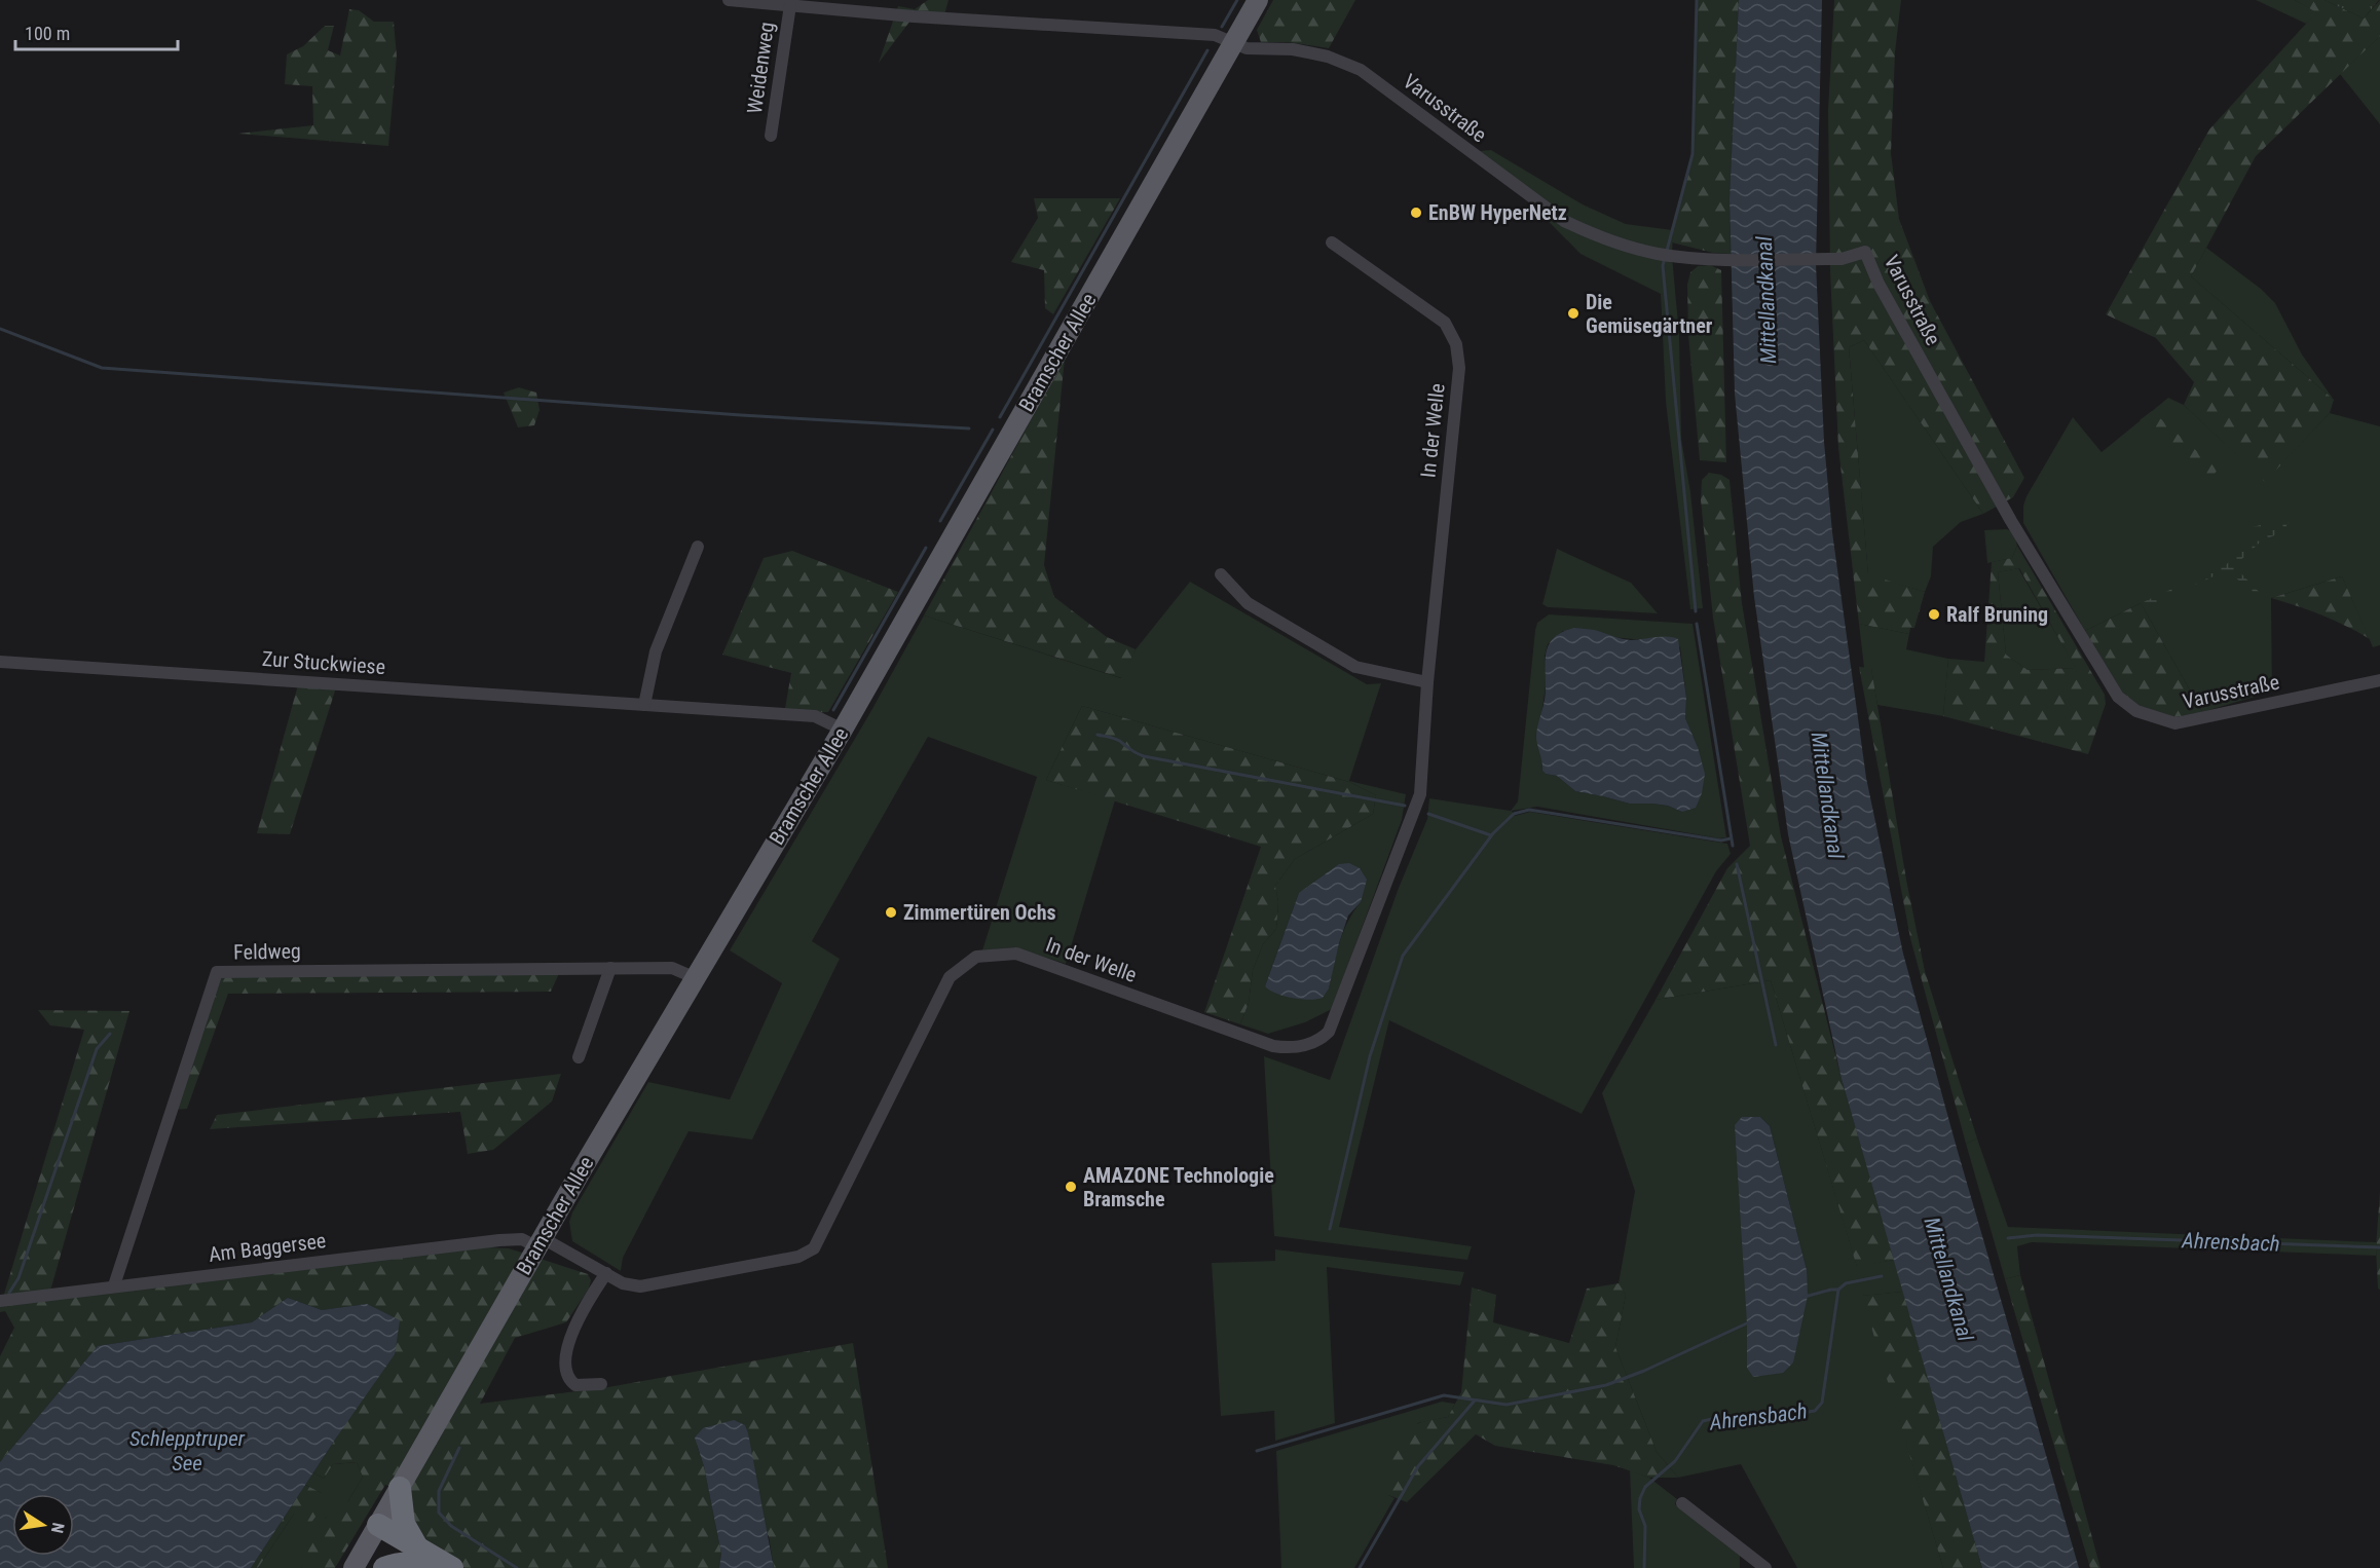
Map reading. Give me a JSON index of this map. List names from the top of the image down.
{
  "streets": {
    "main road": ["Bramscher Allee"],
    "street": [
      "Weidenweg",
      "Varusstraße",
      "In der Welle",
      "Zur Stuckwiese",
      "Feldweg",
      "Am Baggersee"
    ]
  },
  "crossings": [
    ["Weidenweg", "Varusstraße"],
    ["Varusstraße", "Bramscher Allee"],
    ["Bramscher Allee", "In der Welle"],
    ["Bramscher Allee", "Zur Stuckwiese"],
    ["Bramscher Allee", "Feldweg"],
    ["Bramscher Allee", "Am Baggersee"],
    ["In der Welle", "Am Baggersee"],
    ["Feldweg", "Am Baggersee"]
  ],
  "water": ["Mittellandkanal", "Ahrensbach", "Schlepptruper See"],
  "places": [
    "EnBW HyperNetz",
    "Die Gemüsegärtner",
    "Ralf Bruning",
    "Zimmertüren Ochs",
    "AMAZONE Technologie Bramsche"
  ],
  "scale_bar": "100 m",
  "north": "right"
}
